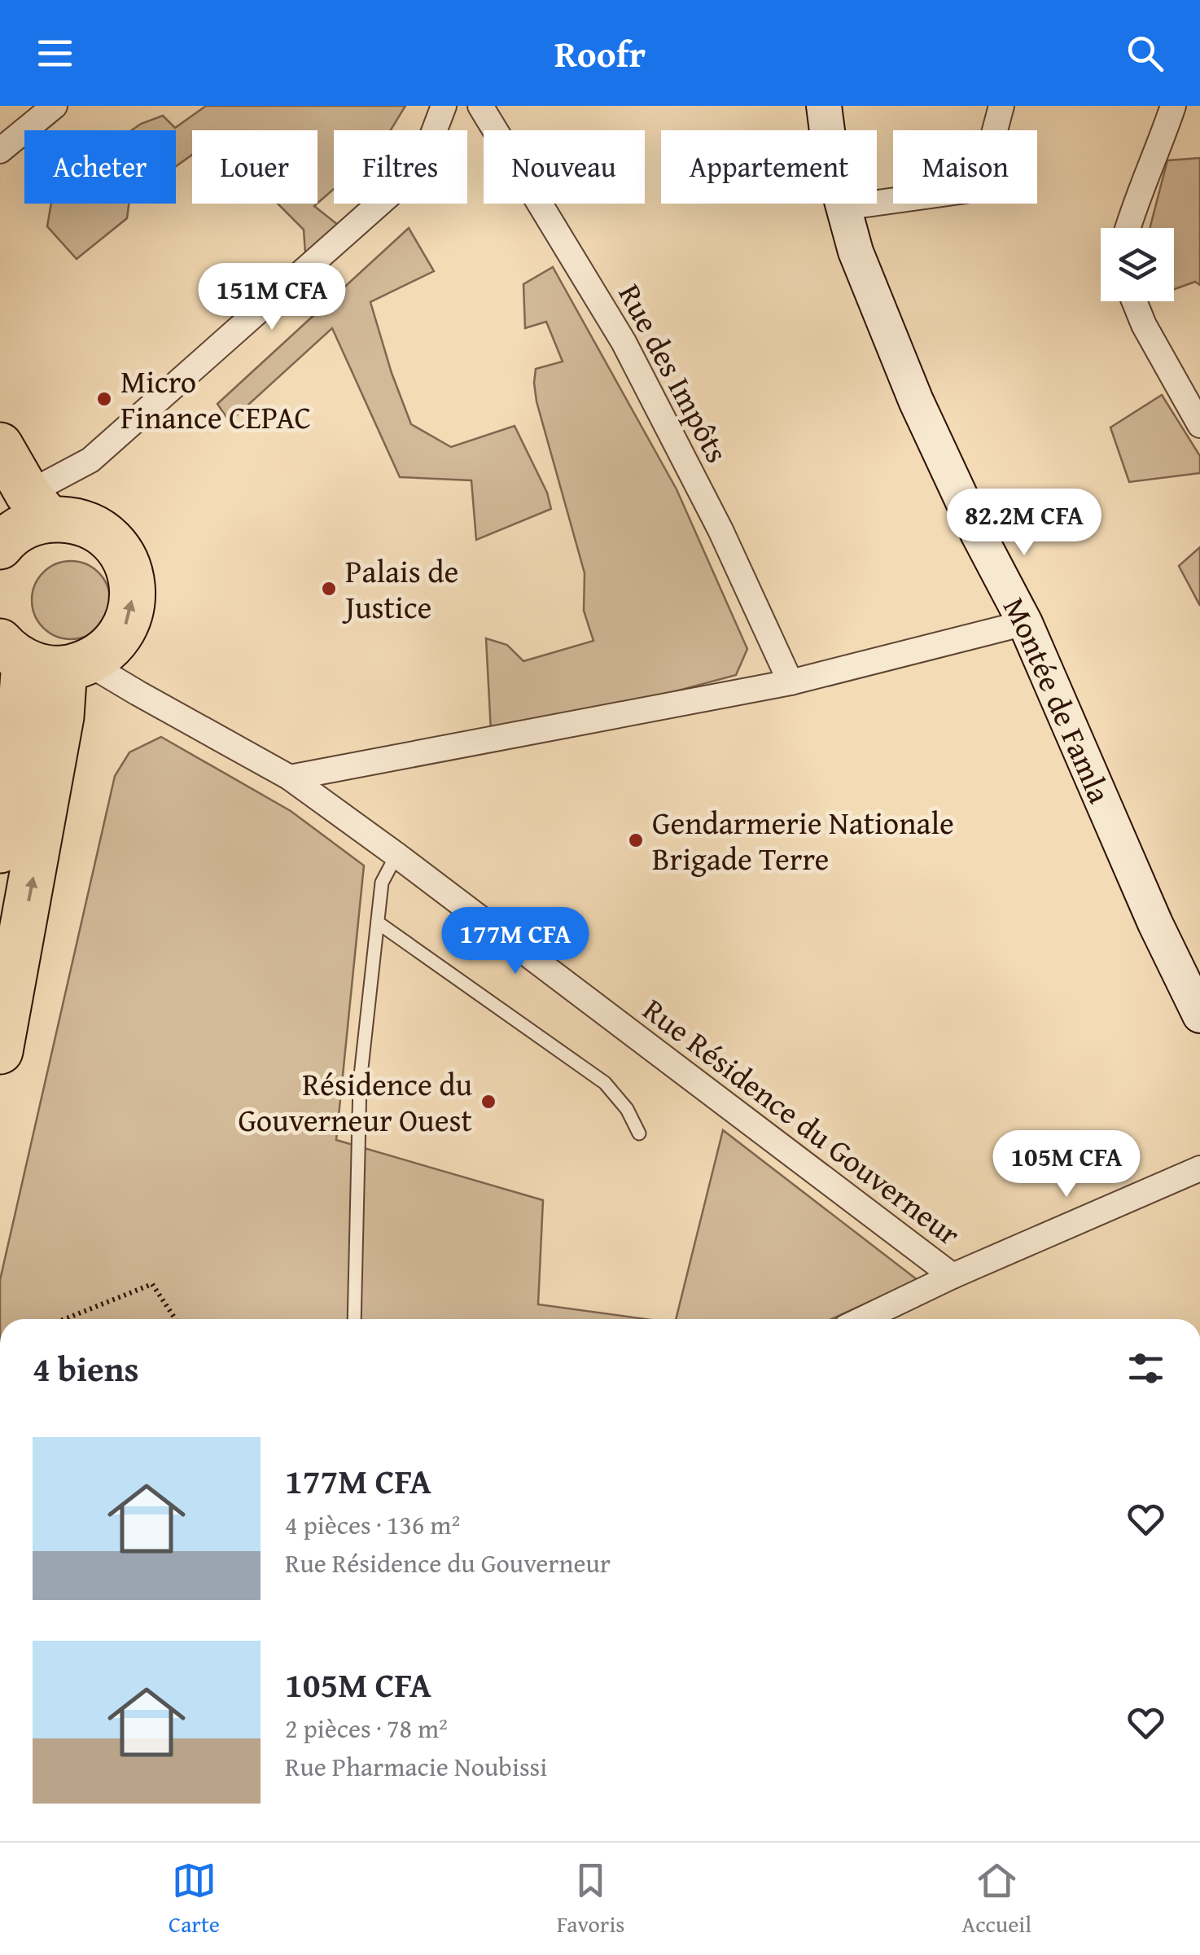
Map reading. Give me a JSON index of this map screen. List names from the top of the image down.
{
  "streets": {
    "street": ["Rue des Impôts", "Montée de Famla", "Rue Résidence du Gouverneur"]
  },
  "places": [
    "Micro Finance CEPAC",
    "Palais de Justice",
    "Gendarmerie Nationale Brigade Terre",
    "Résidence du Gouverneur Ouest"
  ],
  "page": {
    "header": "Roofr",
    "chip": [
      "Acheter",
      "Louer",
      "Filtres",
      "Nouveau",
      "Appartement",
      "Maison"
    ],
    "price": [
      "151M CFA",
      "82.2M CFA",
      "177M CFA",
      "105M CFA"
    ],
    "heading": "4 biens",
    "list": [
      {
        "name": "177M CFA",
        "note": "4 pièces · 136 m² · Rue Résidence du Gouverneur"
      },
      {
        "name": "105M CFA",
        "note": "2 pièces · 78 m² · Rue Pharmacie Noubissi"
      }
    ],
    "tabs": ["Carte", "Favoris", "Accueil"]
  }
}
